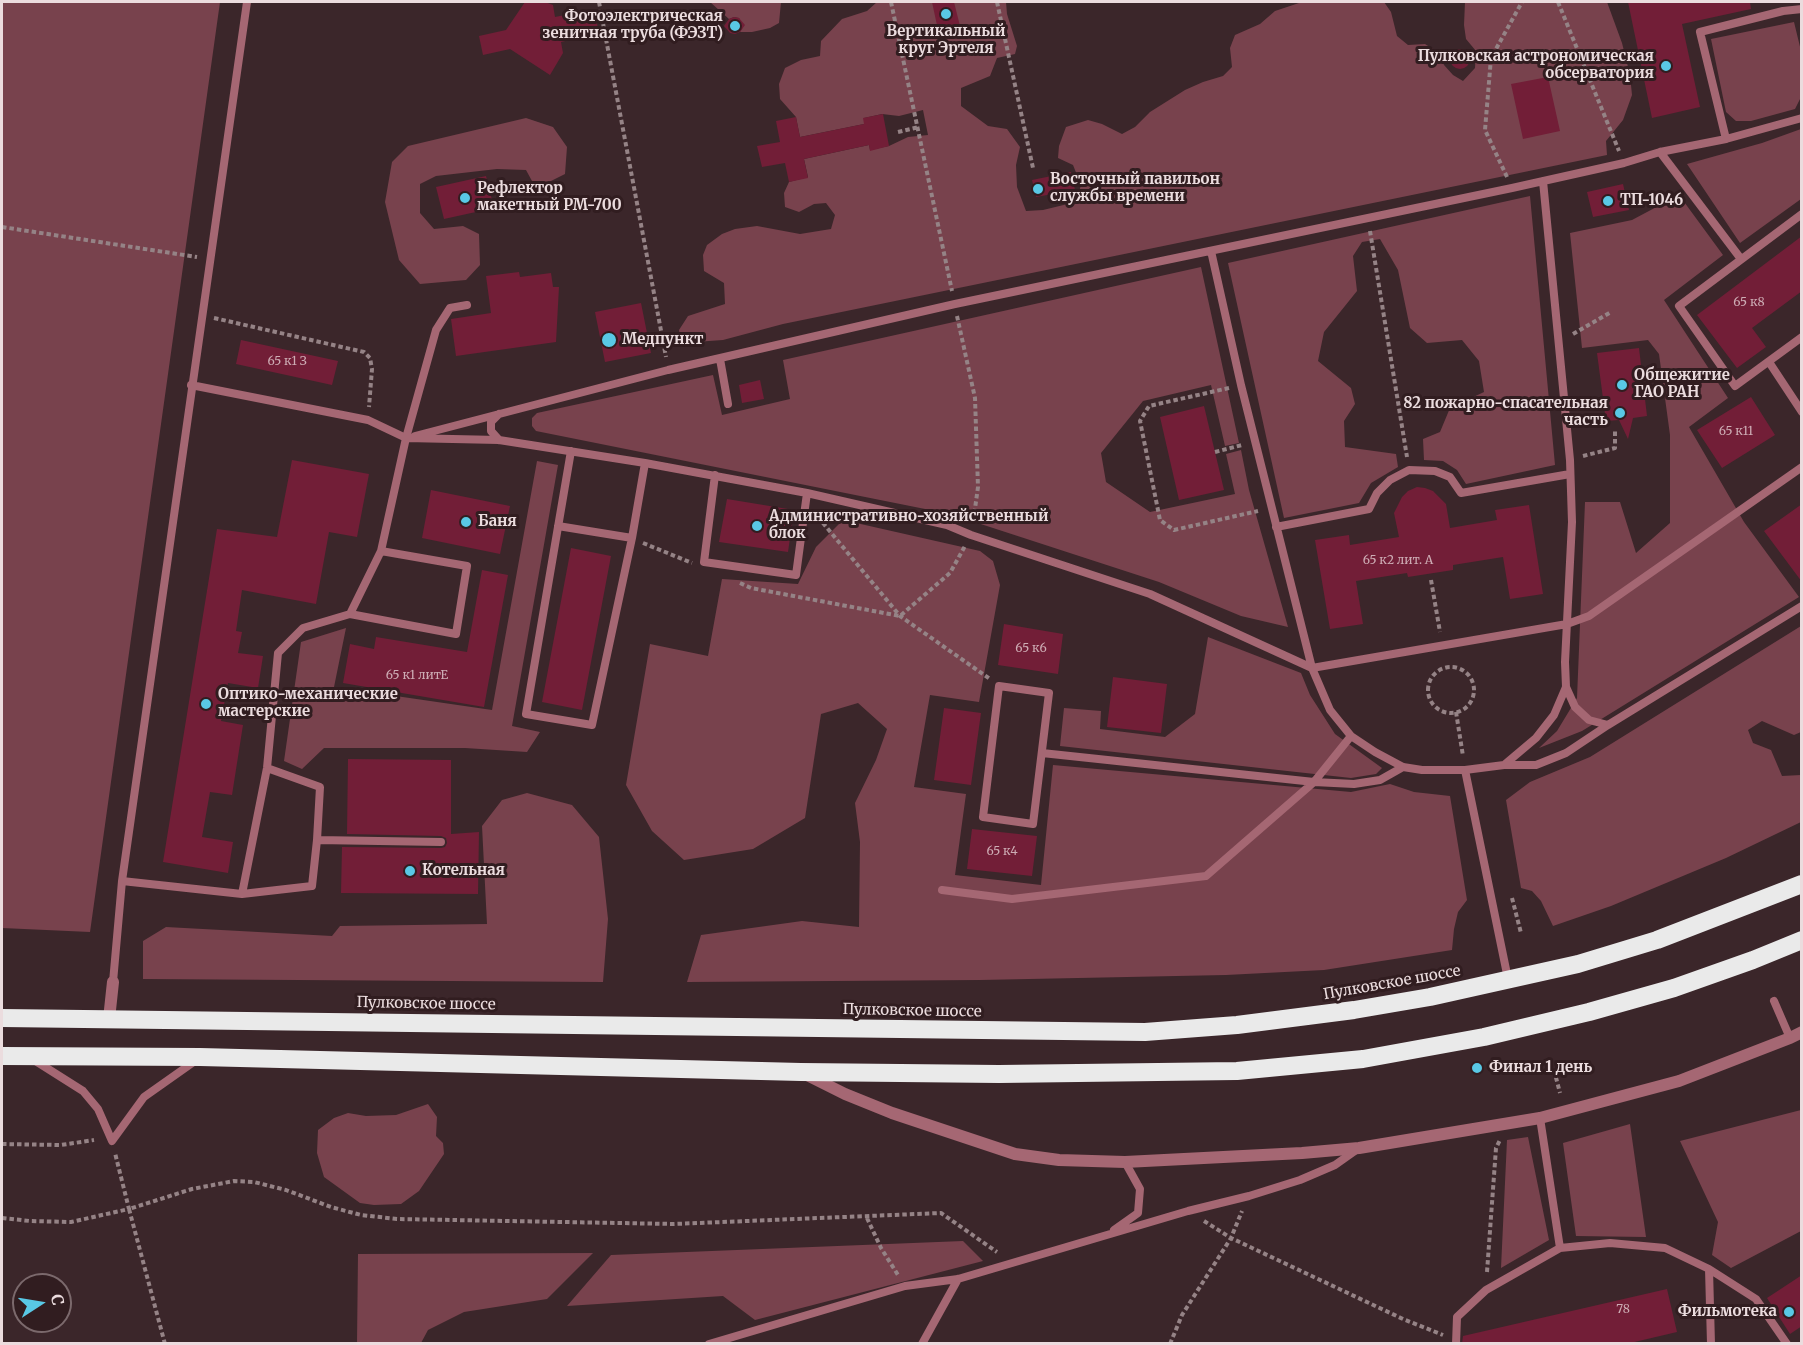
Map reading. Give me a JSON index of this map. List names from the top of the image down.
{
  "streets": {
    "highway": ["Пулковское шоссе"]
  },
  "places": [
    "Вертикальный круг Эртеля",
    "Фотоэлектрическая зенитная труба (ФЭЗТ)",
    "Пулковская астрономическая обсерватория",
    "Восточный павильон службы времени",
    "Рефлектор макетный РМ-700",
    "ТП-1046",
    "Медпункт",
    "Общежитие ГАО РАН",
    "82 пожарно-спасательная часть",
    "Баня",
    "Административно-хозяйственный блок",
    "Оптико-механические мастерские",
    "Котельная",
    "Финал 1 день",
    "Фильмотека"
  ],
  "house_numbers": [
    "65 к8",
    "65 к1 З",
    "65 к11",
    "65 к2 лит. А",
    "65 к6",
    "65 к1 литЕ",
    "65 к4",
    "78"
  ],
  "north": "right"
}
